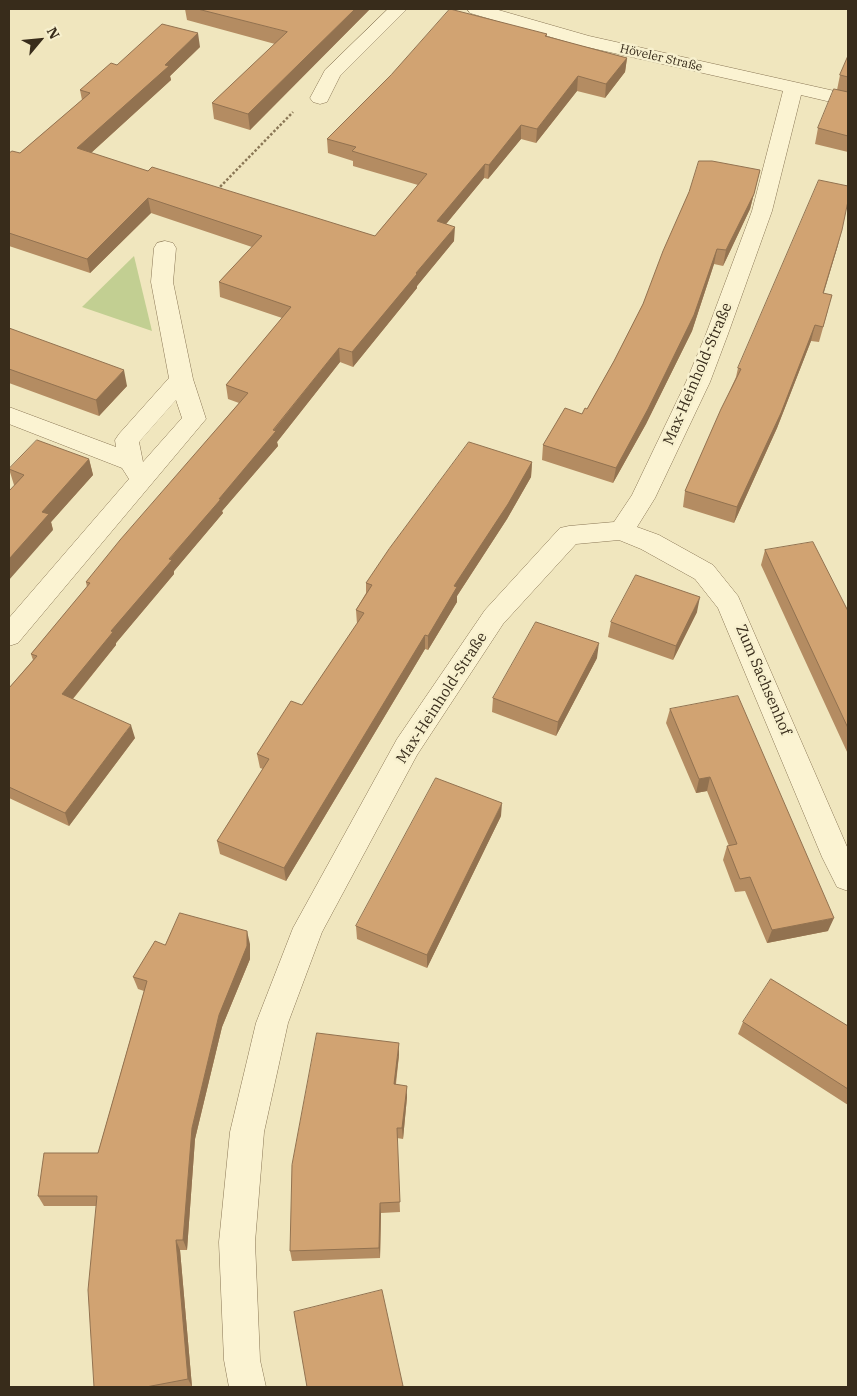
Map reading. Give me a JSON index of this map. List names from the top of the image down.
{
  "streets": {
    "street": ["Höveler Straße", "Max-Heinhold-Straße", "Zum Sachsenhof"]
  },
  "crossings": [
    ["Höveler Straße", "Max-Heinhold-Straße"],
    ["Max-Heinhold-Straße", "Zum Sachsenhof"]
  ],
  "north": "top right"
}
